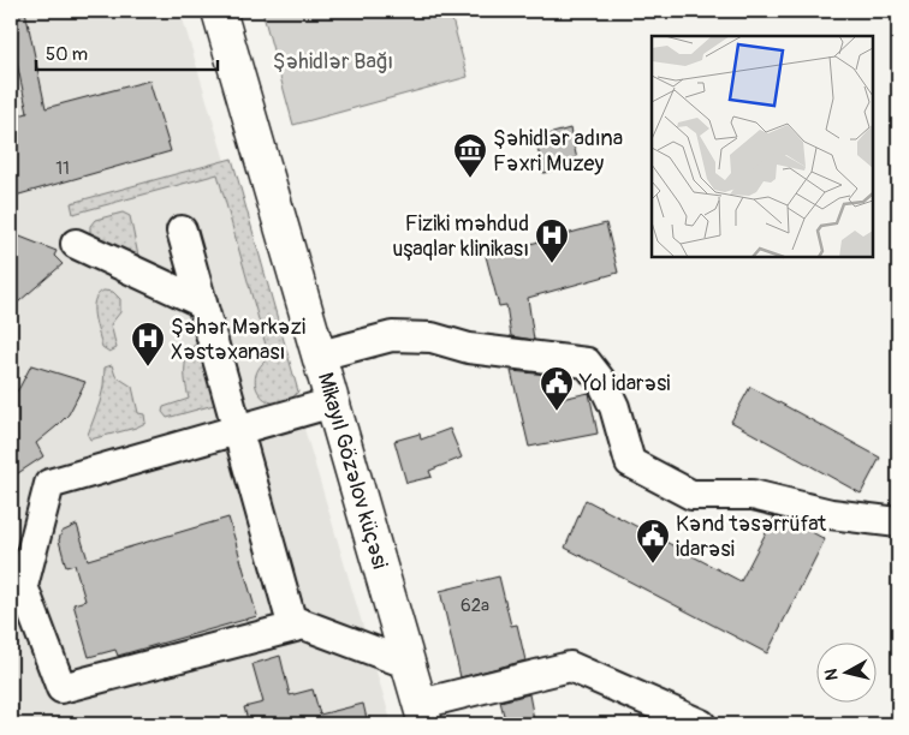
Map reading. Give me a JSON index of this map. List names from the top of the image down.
{
  "streets": {
    "main road": ["Mikayıl Gözəlov küçəsi"]
  },
  "parks": ["Şəhidlər Bağı"],
  "places": {
    "museum": ["Şəhidlər adına Fəxri Muzey"],
    "hospital": ["Fiziki məhdud uşaqlar klinikası", "Şəhər Mərkəzi Xəstəxanası"],
    "public building": ["Yol idarəsi", "Kənd təsərrüfat idarəsi"]
  },
  "house_numbers": ["11", "62a"],
  "scale_bar": "50 m",
  "north": "left"
}
